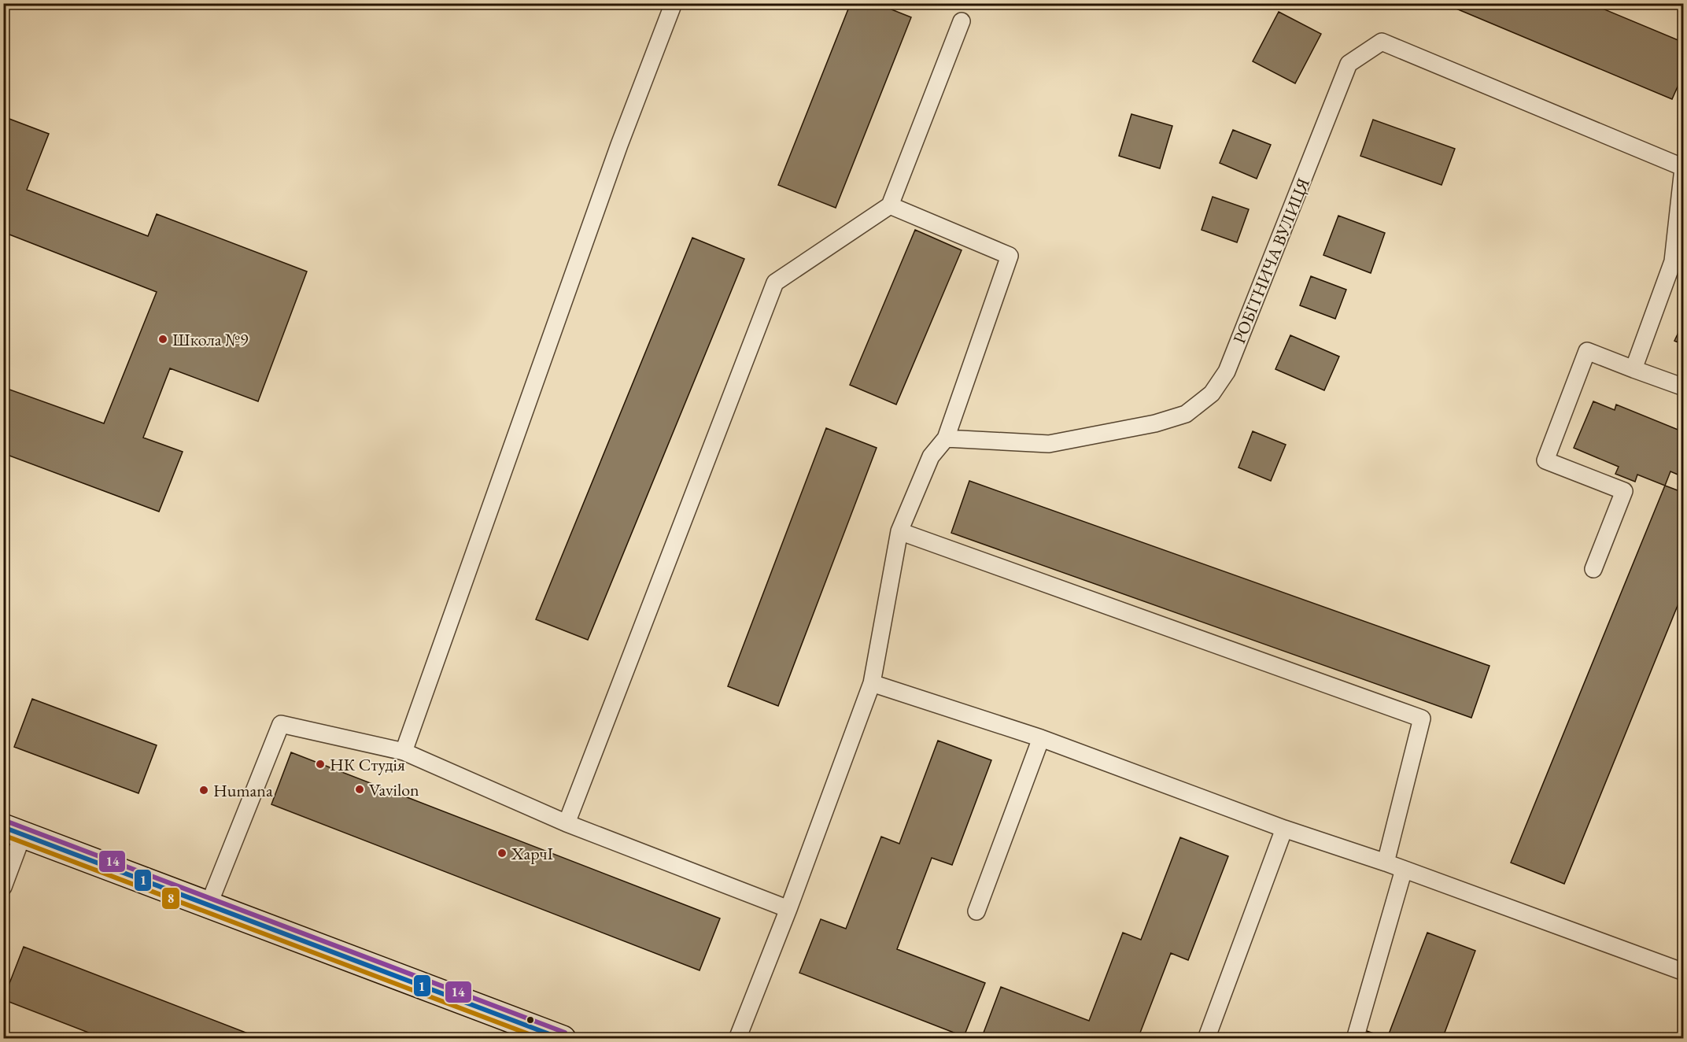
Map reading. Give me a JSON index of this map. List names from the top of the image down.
{
  "streets": {
    "lane": ["РОБІТНИЧА ВУЛИЦЯ"]
  },
  "places": [
    "Школа №9",
    "НК Студія",
    "Vavilon",
    "Humana",
    "ХарчI"
  ],
  "lines": ["transit line 14", "transit line 1", "transit line 8"]
}
